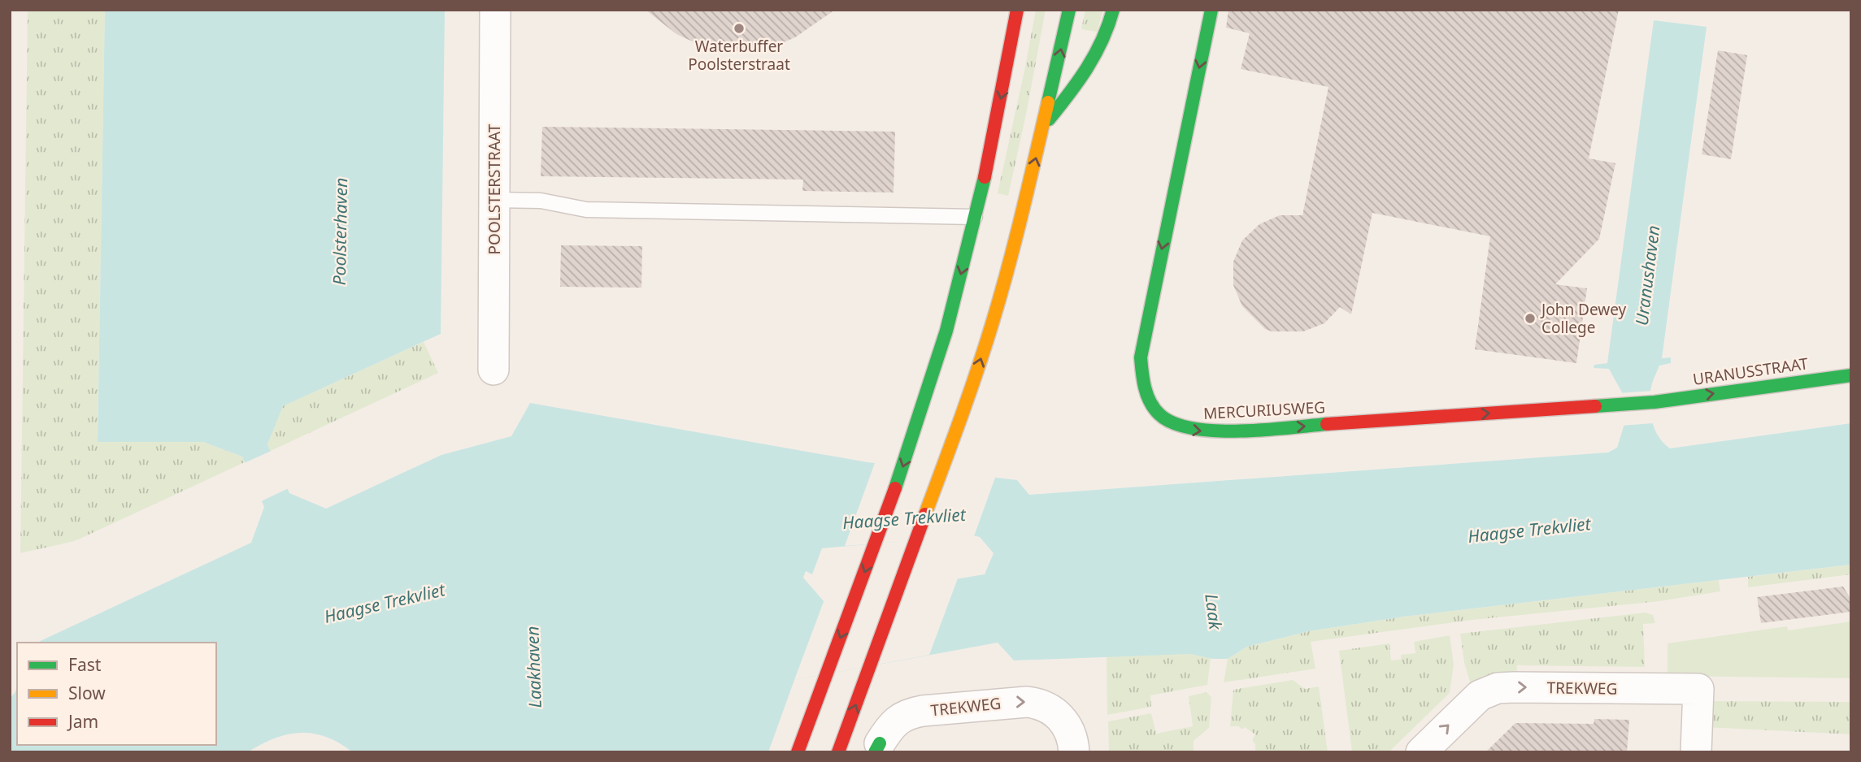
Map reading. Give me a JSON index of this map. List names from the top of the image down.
{
  "streets": {
    "main road": ["URANUSSTRAAT", "MERCURIUSWEG"],
    "street": ["POOLSTERSTRAAT", "TREKWEG"]
  },
  "crossings": [
    ["URANUSSTRAAT", "MERCURIUSWEG"]
  ],
  "one_way": ["URANUSSTRAAT"],
  "water": [
    "Poolsterhaven",
    "Uranushaven",
    "Haagse Trekvliet",
    "Laak",
    "Laakhaven"
  ],
  "places": ["Waterbuffer Poolsterstraat", "John Dewey College"],
  "legend": ["Fast", "Slow", "Jam"]
}
